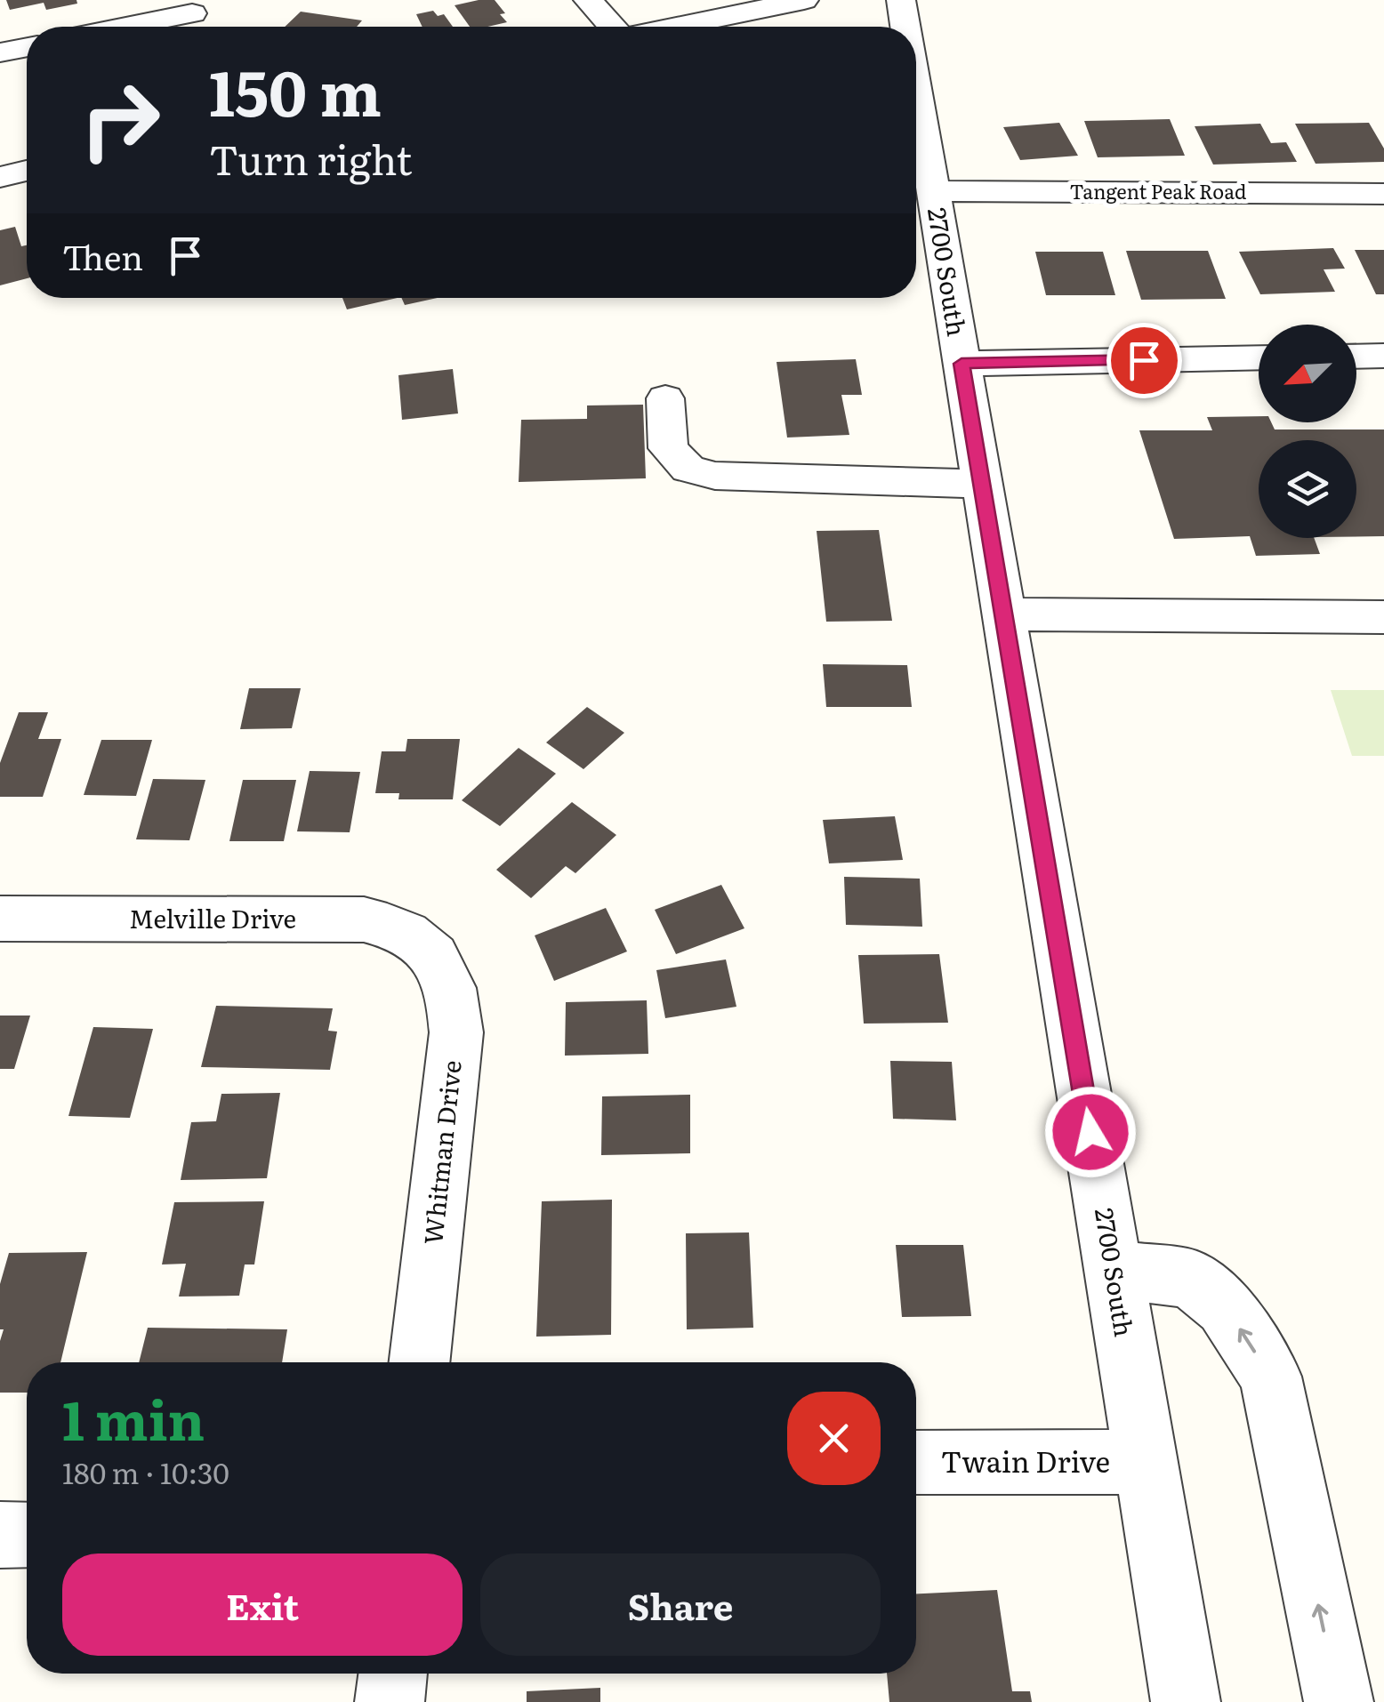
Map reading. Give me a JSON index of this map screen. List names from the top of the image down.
{
  "streets": {
    "street": [
      "Tangent Peak Road",
      "2700 South",
      "Melville Drive",
      "Whitman Drive",
      "Twain Drive"
    ]
  },
  "crossings": [
    ["Tangent Peak Road", "2700 South"],
    ["2700 South", "Twain Drive"],
    ["Melville Drive", "Whitman Drive"]
  ],
  "north": "bottom left",
  "page": {
    "turn": ["150 m", "Turn right"],
    "then": "Then",
    "heading": ["1 min", "180 m · 10:30"],
    "buttons": ["Exit", "Share"]
  }
}
